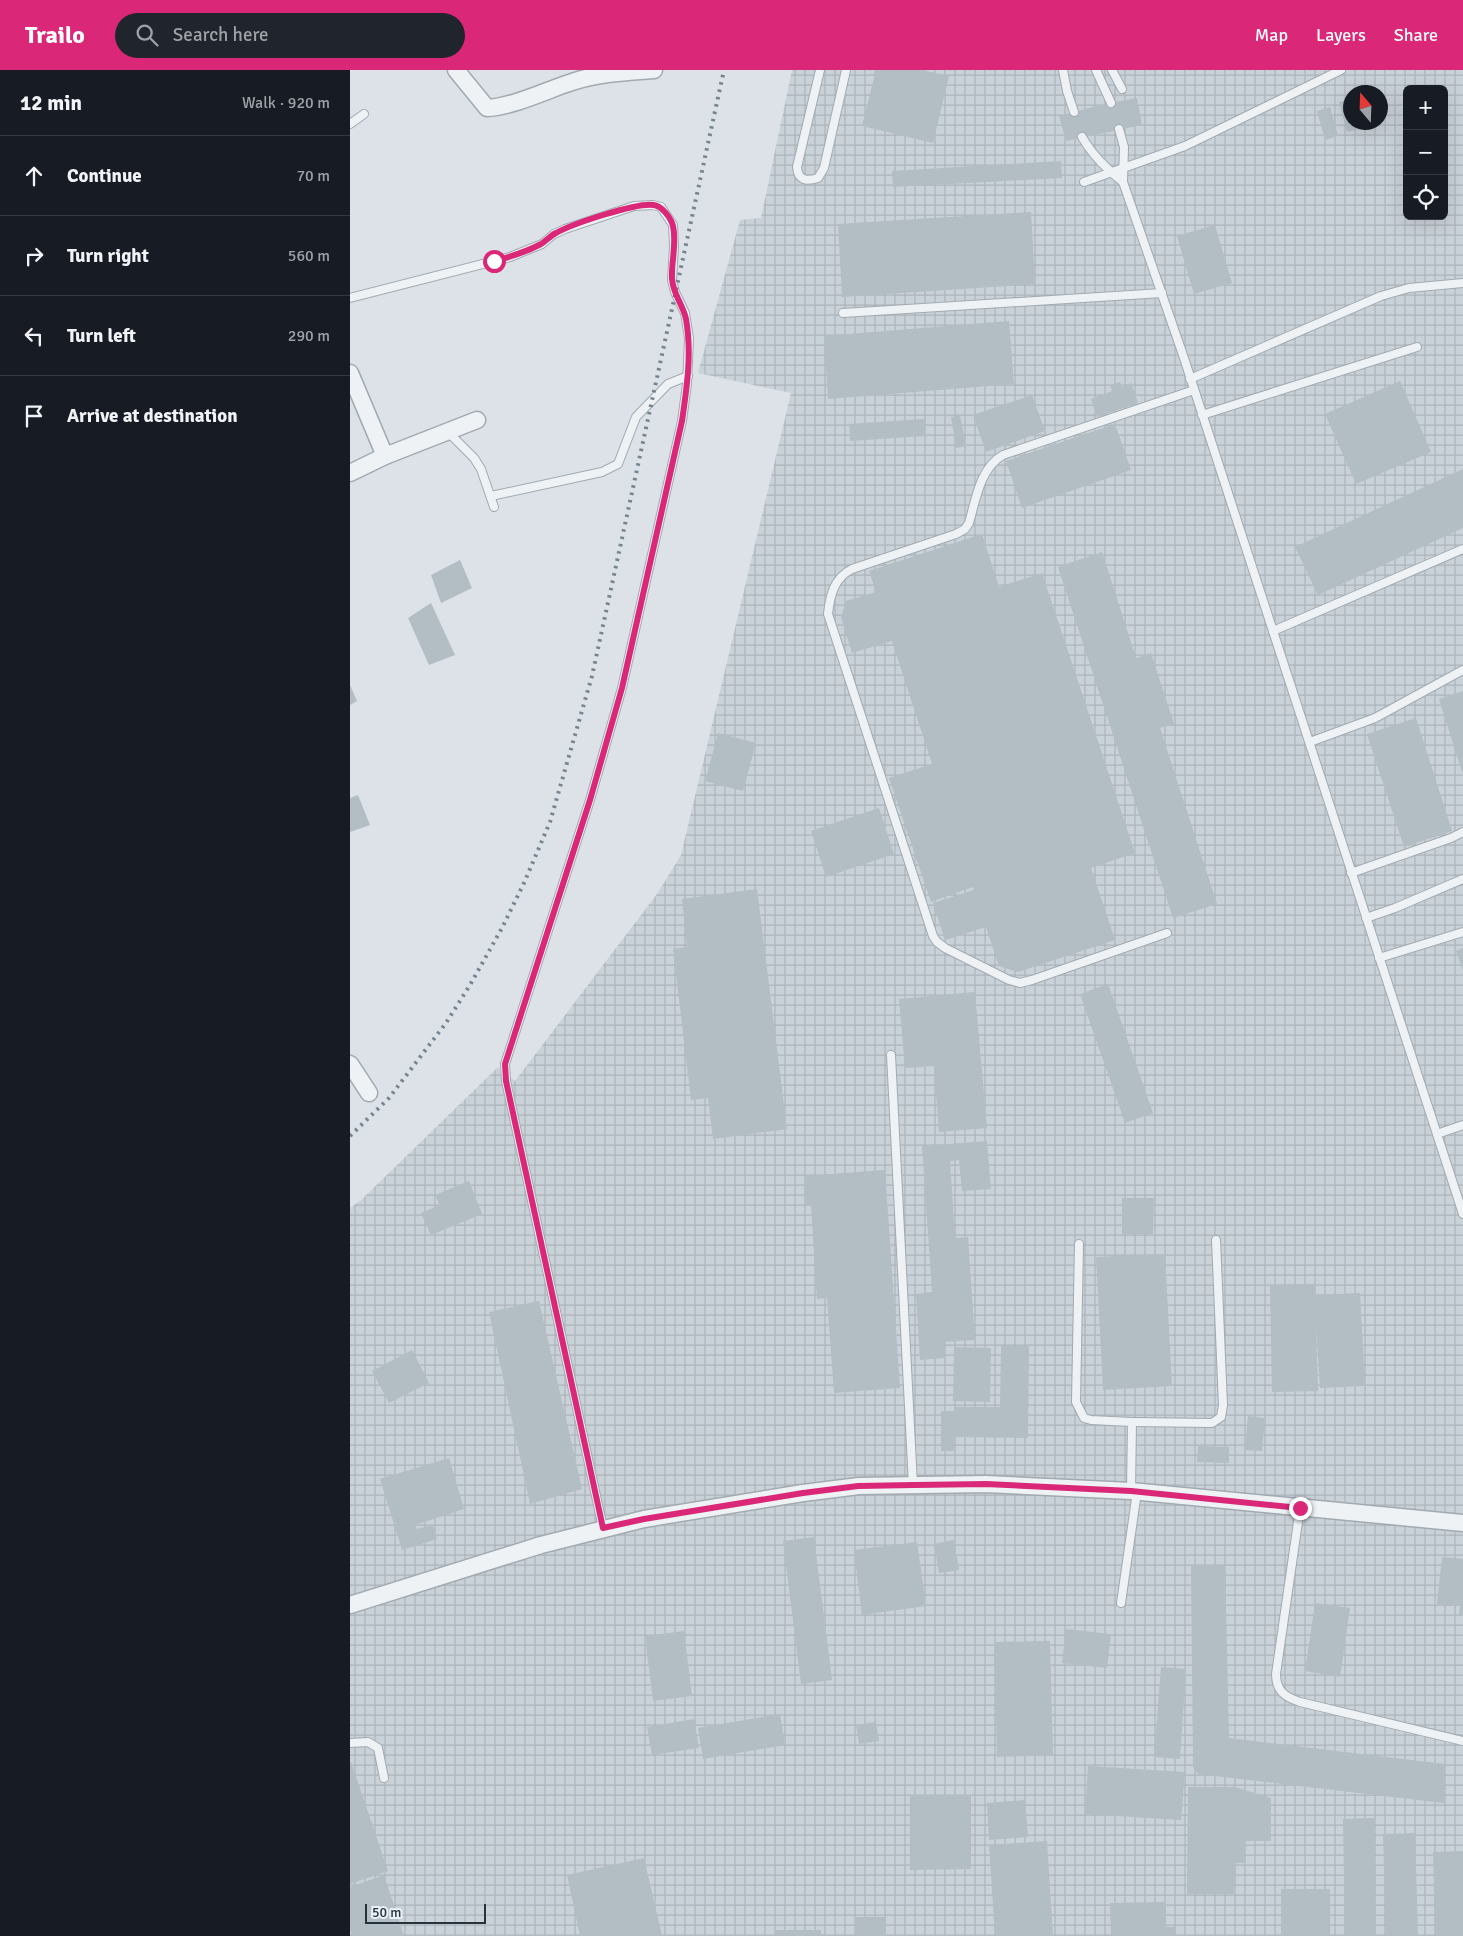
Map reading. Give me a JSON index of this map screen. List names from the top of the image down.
{
  "scale_bar": "50 m",
  "north": "top",
  "page": {
    "header": "Trailo",
    "search": "Search here",
    "nav": ["Map", "Layers", "Share"],
    "heading": ["12 min", "Walk · 920 m"],
    "map_buttons": ["+", "−"],
    "list": [
      ["Continue", "70 m"],
      ["Turn right", "560 m"],
      ["Turn left", "290 m"],
      "Arrive at destination"
    ],
    "scale": "50 m"
  }
}
